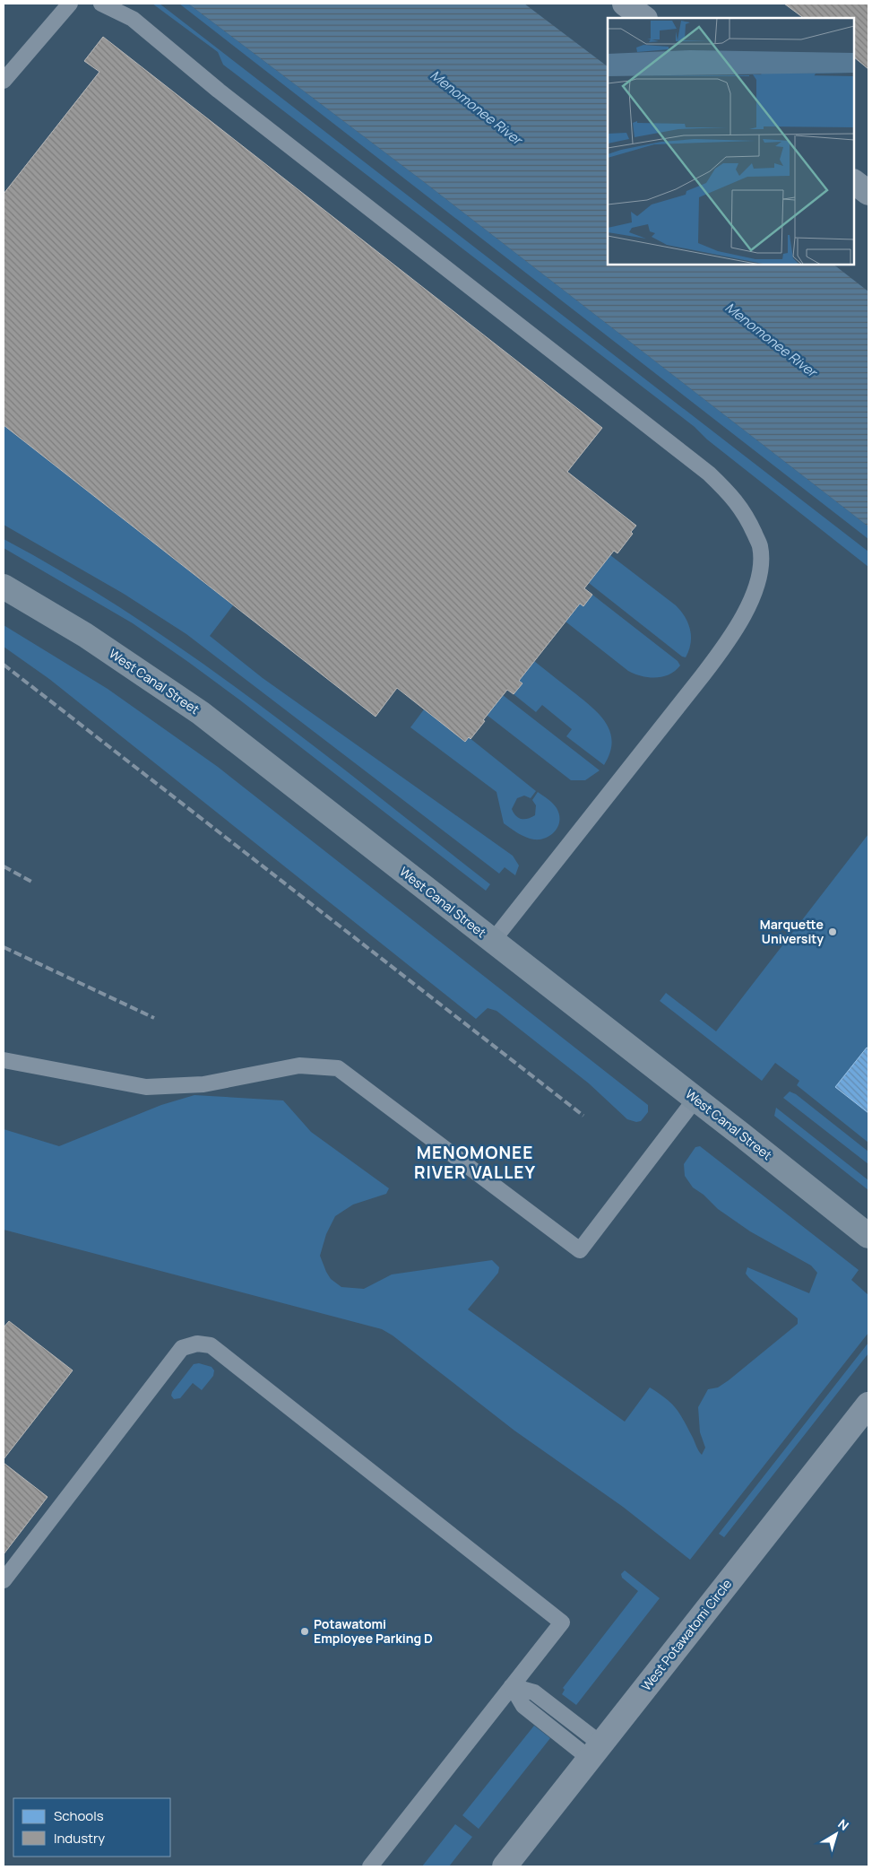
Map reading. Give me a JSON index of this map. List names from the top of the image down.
{
  "streets": {
    "street": ["West Canal Street", "West Potawatomi Circle"]
  },
  "districts": ["MENOMONEE RIVER VALLEY"],
  "water": ["Menomonee River"],
  "places": ["Marquette University", "Potawatomi Employee Parking D"],
  "legend": ["Schools", "Industry"],
  "north": "top right"
}
